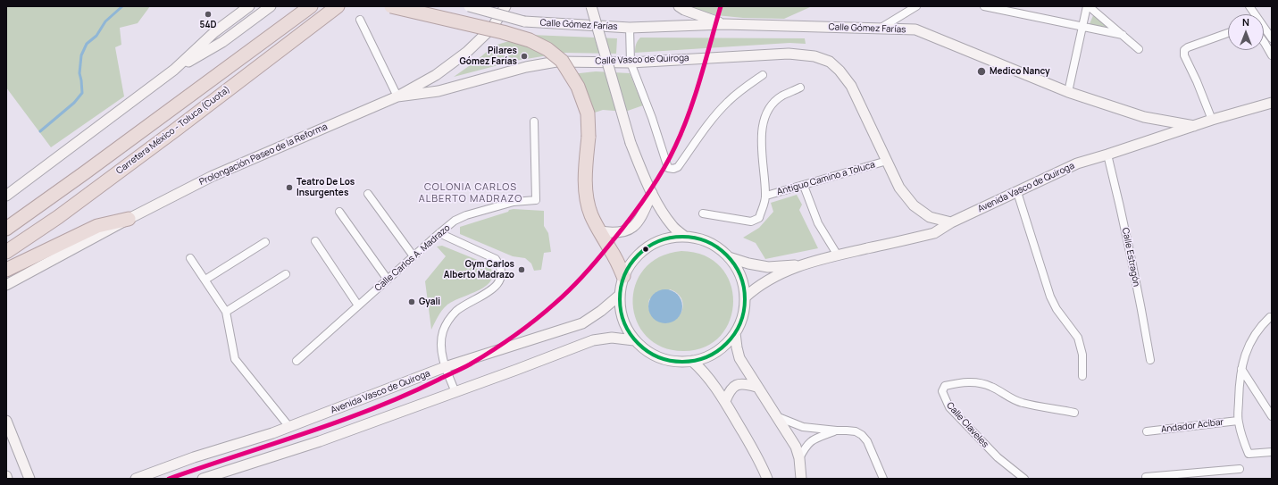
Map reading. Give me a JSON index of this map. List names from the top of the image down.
{
  "streets": {
    "highway": ["Carretera México - Toluca (Cuota)"],
    "main road": [
      "Calle Gómez Farías",
      "Calle Vasco de Quiroga",
      "Prolongación Paseo de la Reforma",
      "Avenida Vasco de Quiroga"
    ],
    "street": [
      "Antiguo Camino a Toluca",
      "Calle Estragón",
      "Calle Carlos A. Madrazo",
      "Calle Claveles",
      "Andador Acíbar"
    ]
  },
  "crossings": [
    ["Calle Gómez Farías", "Avenida Vasco de Quiroga"],
    ["Calle Vasco de Quiroga", "Prolongación Paseo de la Reforma"],
    ["Calle Vasco de Quiroga", "Antiguo Camino a Toluca"],
    ["Calle Vasco de Quiroga", "Avenida Vasco de Quiroga"],
    ["Avenida Vasco de Quiroga", "Calle Estragón"]
  ],
  "districts": ["COLONIA CARLOS ALBERTO MADRAZO"],
  "places": [
    "54D",
    "Pilares Gómez Farías",
    "Medico Nancy",
    "Teatro De Los Insurgentes",
    "Gym Carlos Alberto Madrazo",
    "Gyali"
  ],
  "north": "top"
}
